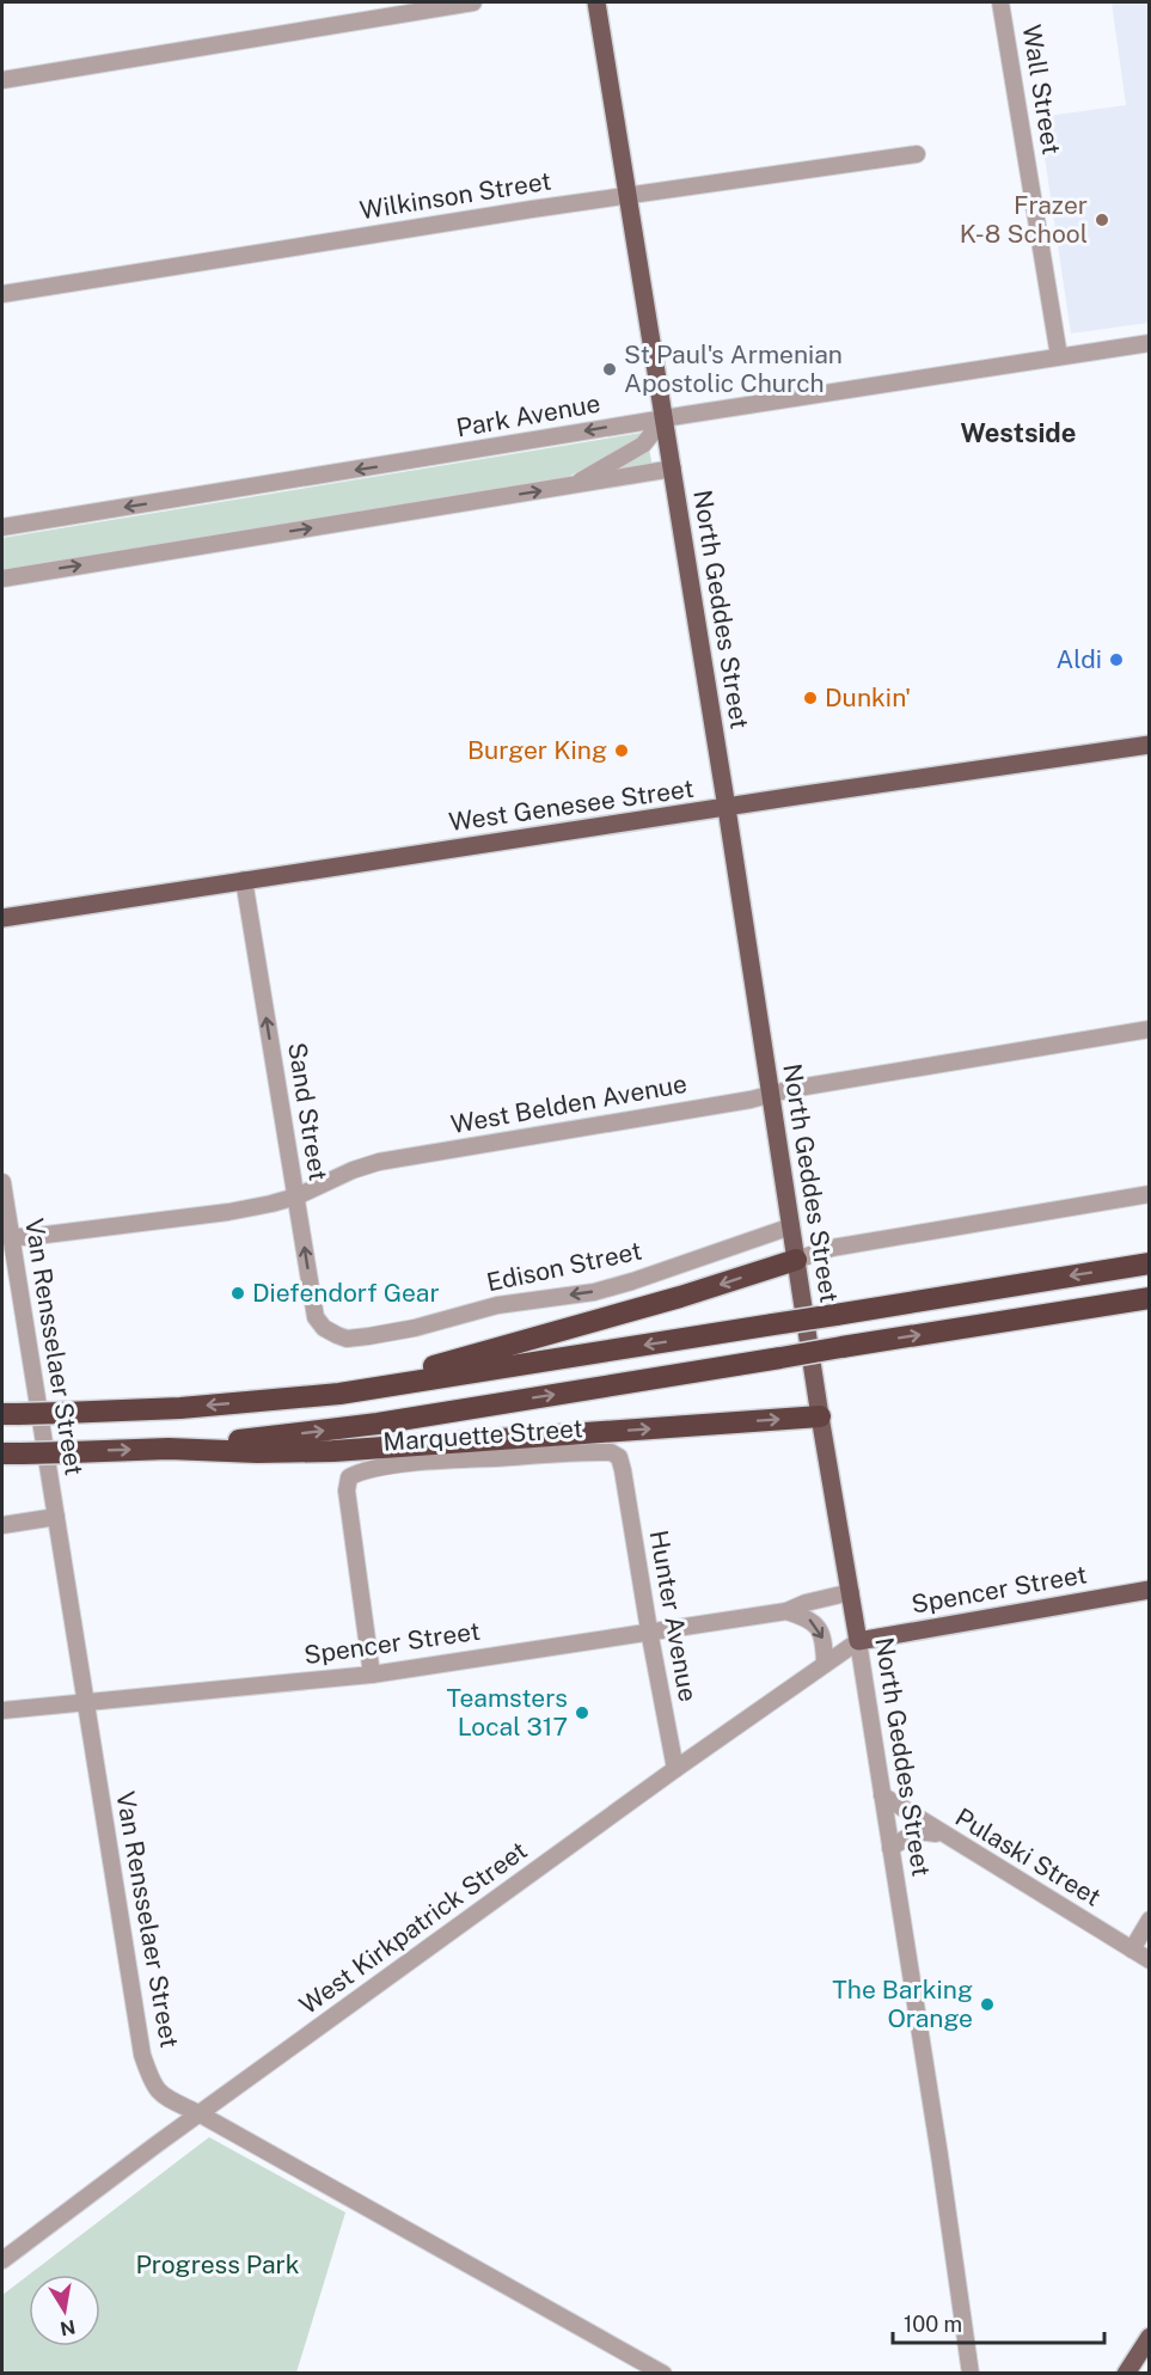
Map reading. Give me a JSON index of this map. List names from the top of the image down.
{
  "streets": {
    "main road": ["North Geddes Street", "West Genesee Street", "Spencer Street"],
    "street": [
      "Wall Street",
      "Wilkinson Street",
      "Park Avenue",
      "West Belden Avenue",
      "Sand Street",
      "Edison Street",
      "Van Rensselaer Street",
      "Marquette Street",
      "Hunter Avenue",
      "Pulaski Street",
      "West Kirkpatrick Street"
    ]
  },
  "crossings": [
    ["Wall Street", "Park Avenue"],
    ["Wilkinson Street", "North Geddes Street"],
    ["Park Avenue", "North Geddes Street"],
    ["North Geddes Street", "West Genesee Street"],
    ["North Geddes Street", "West Belden Avenue"],
    ["North Geddes Street", "Edison Street"],
    ["North Geddes Street", "Spencer Street"],
    ["North Geddes Street", "Pulaski Street"],
    ["North Geddes Street", "West Kirkpatrick Street"],
    ["West Genesee Street", "Sand Street"],
    ["West Belden Avenue", "Sand Street"],
    ["West Belden Avenue", "Van Rensselaer Street"],
    ["Sand Street", "Edison Street"],
    ["Van Rensselaer Street", "Spencer Street"],
    ["Van Rensselaer Street", "West Kirkpatrick Street"],
    ["Marquette Street", "Spencer Street"],
    ["Marquette Street", "Hunter Avenue"],
    ["Spencer Street", "Hunter Avenue"],
    ["Spencer Street", "West Kirkpatrick Street"],
    ["Hunter Avenue", "West Kirkpatrick Street"]
  ],
  "one_way": ["Sand Street", "Edison Street"],
  "districts": ["Westside"],
  "parks": ["Progress Park"],
  "places": [
    "Frazer K-8 School",
    "St Paul's Armenian Apostolic Church",
    "Aldi",
    "Dunkin'",
    "Burger King",
    "Diefendorf Gear",
    "Teamsters Local 317",
    "The Barking Orange"
  ],
  "scale_bar": "100 m",
  "north": "bottom"
}
